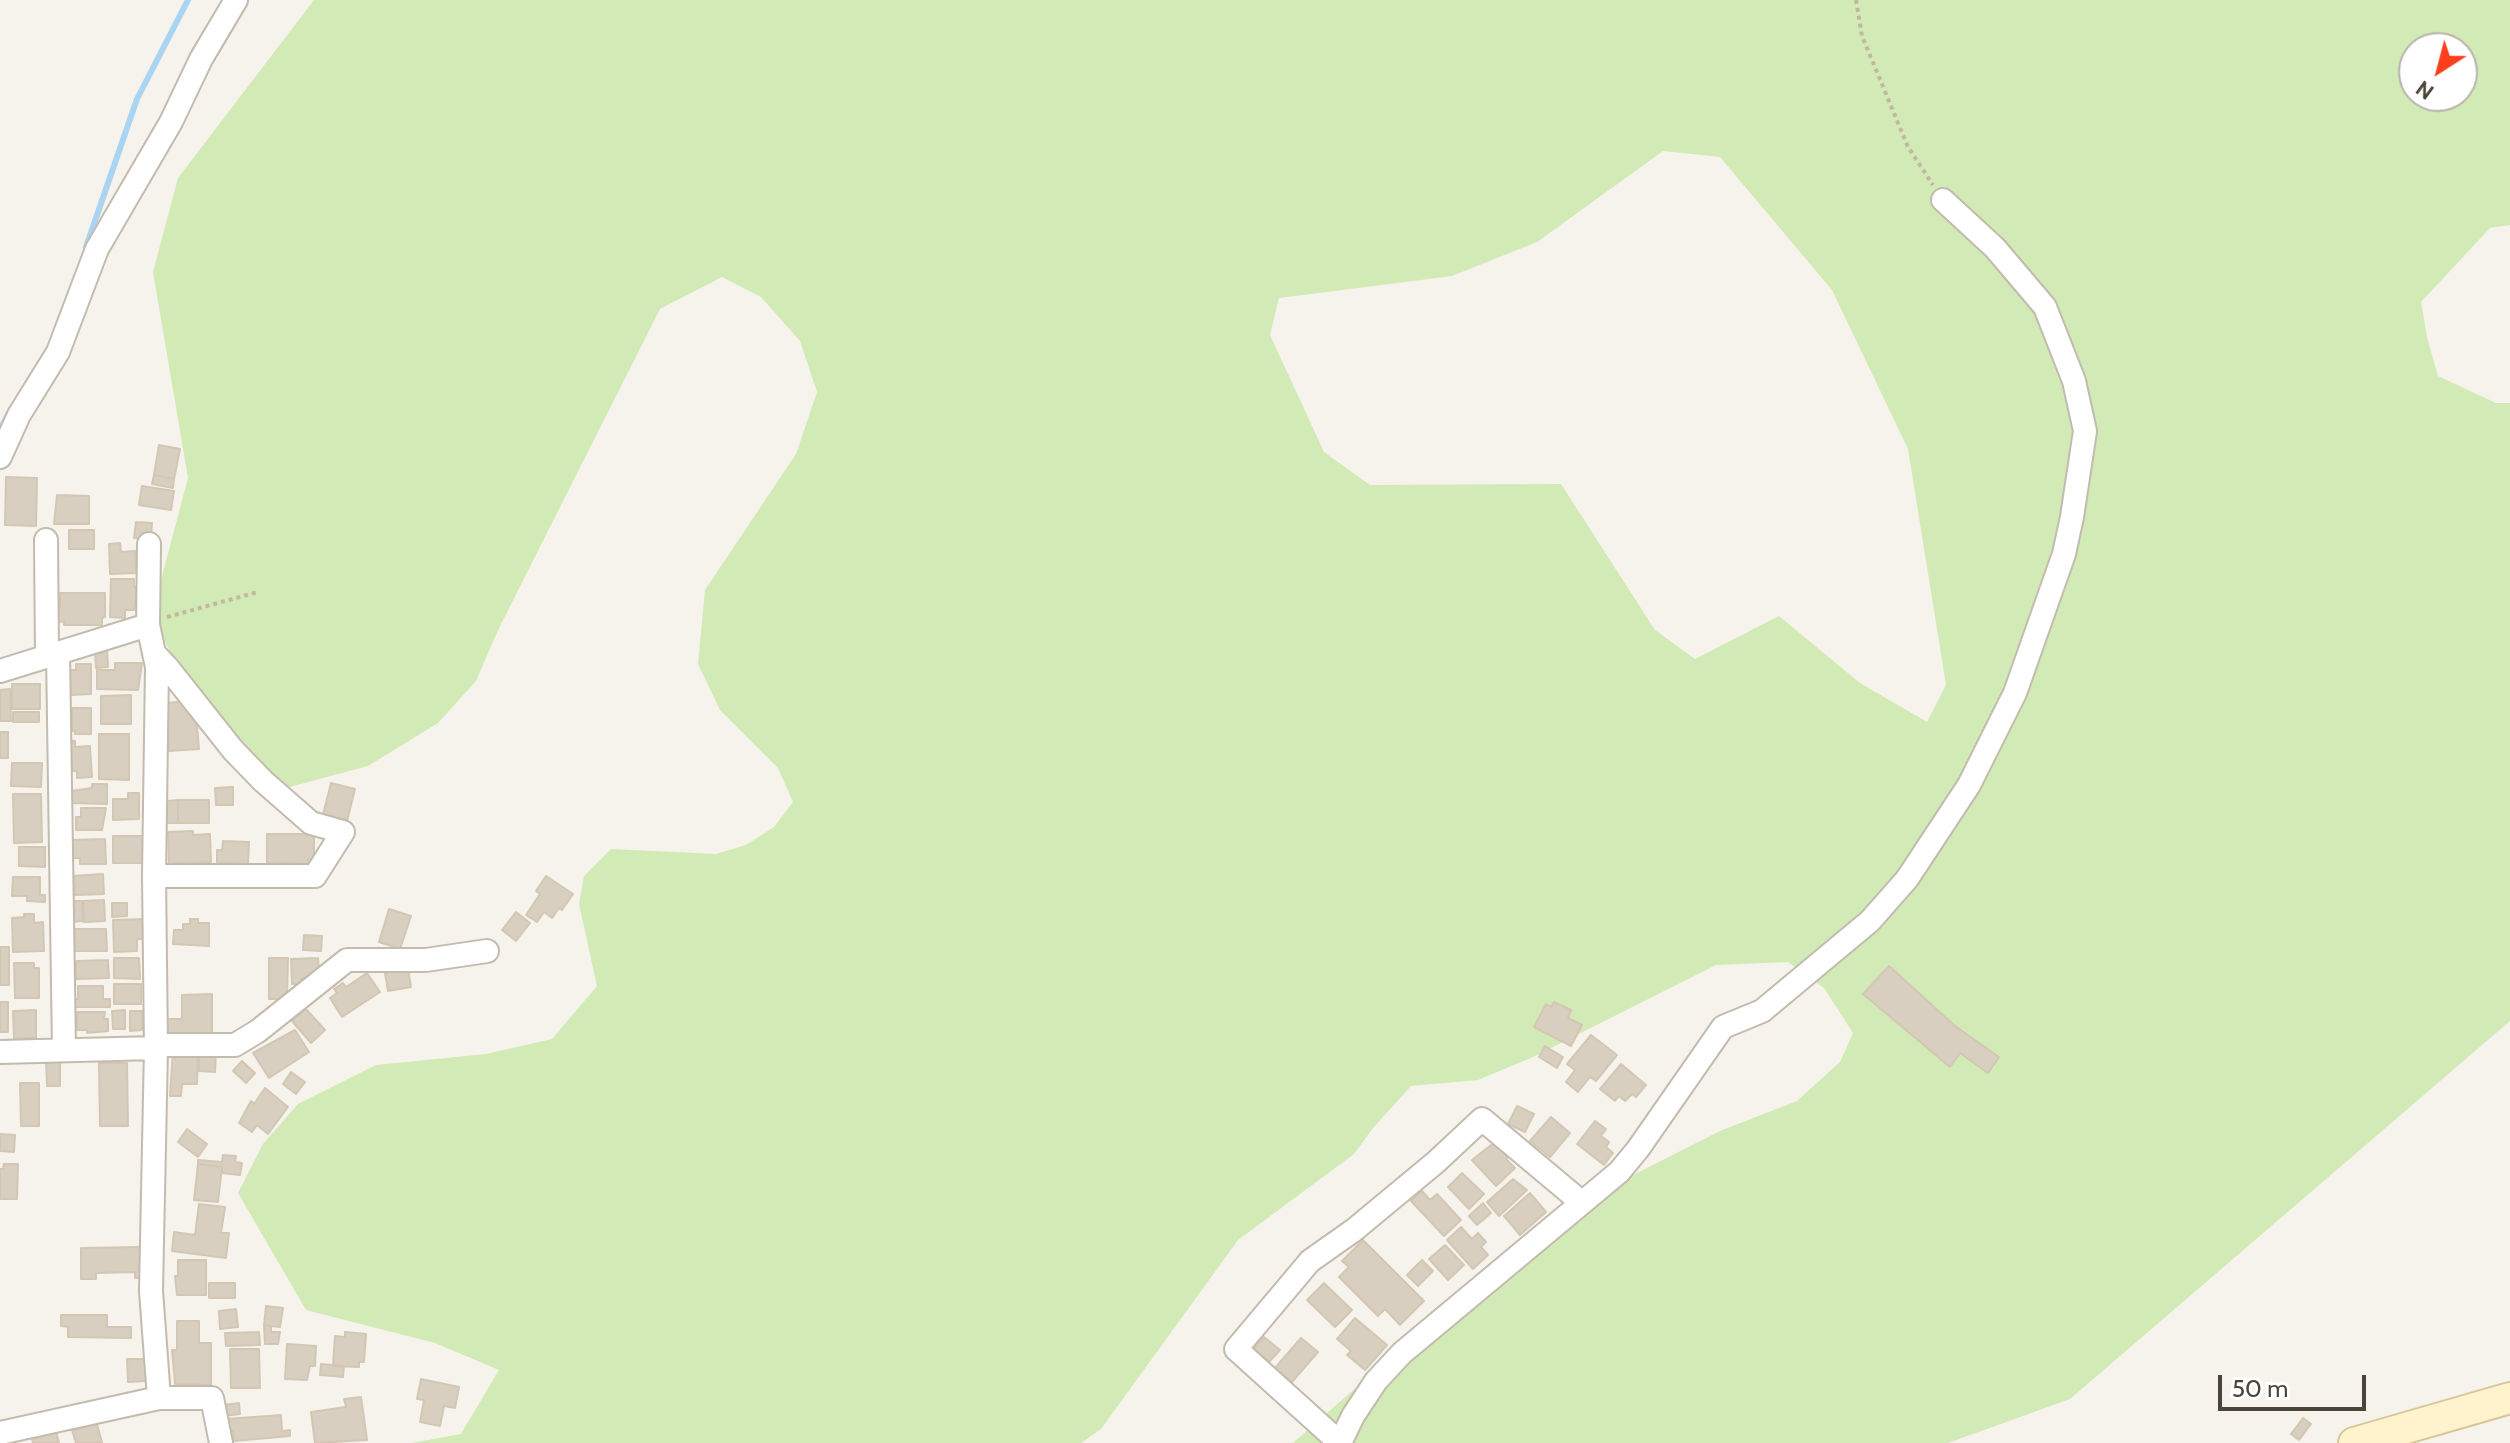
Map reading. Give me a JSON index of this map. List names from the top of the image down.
{
  "scale_bar": "50 m",
  "north": "bottom left"
}
